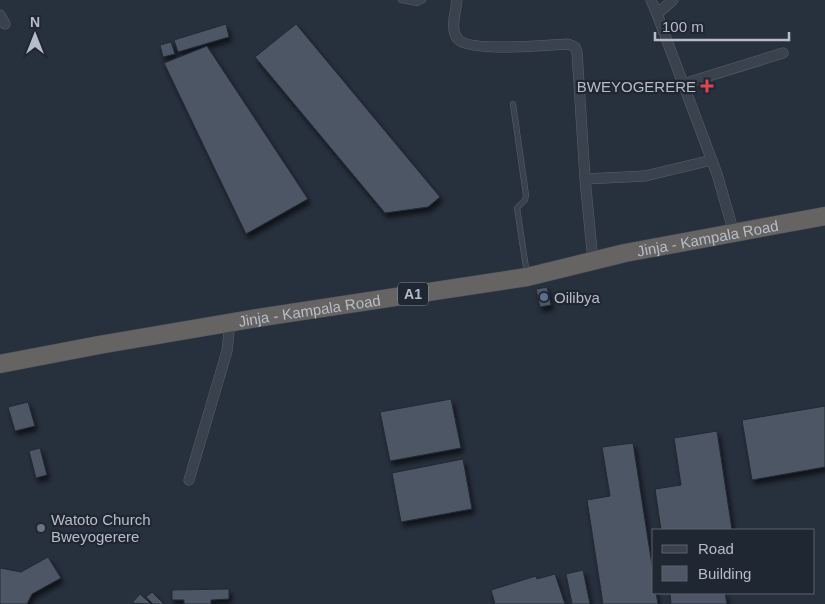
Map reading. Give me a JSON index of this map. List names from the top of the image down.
{
  "streets": {
    "highway": ["Jinja - Kampala Road", "A1"]
  },
  "places": {
    "health": ["BWEYOGERERE"],
    "other": ["Oilibya", "Watoto Church Bweyogerere"]
  },
  "legend": ["Road", "Building"],
  "scale_bar": "100 m",
  "north": "top"
}
